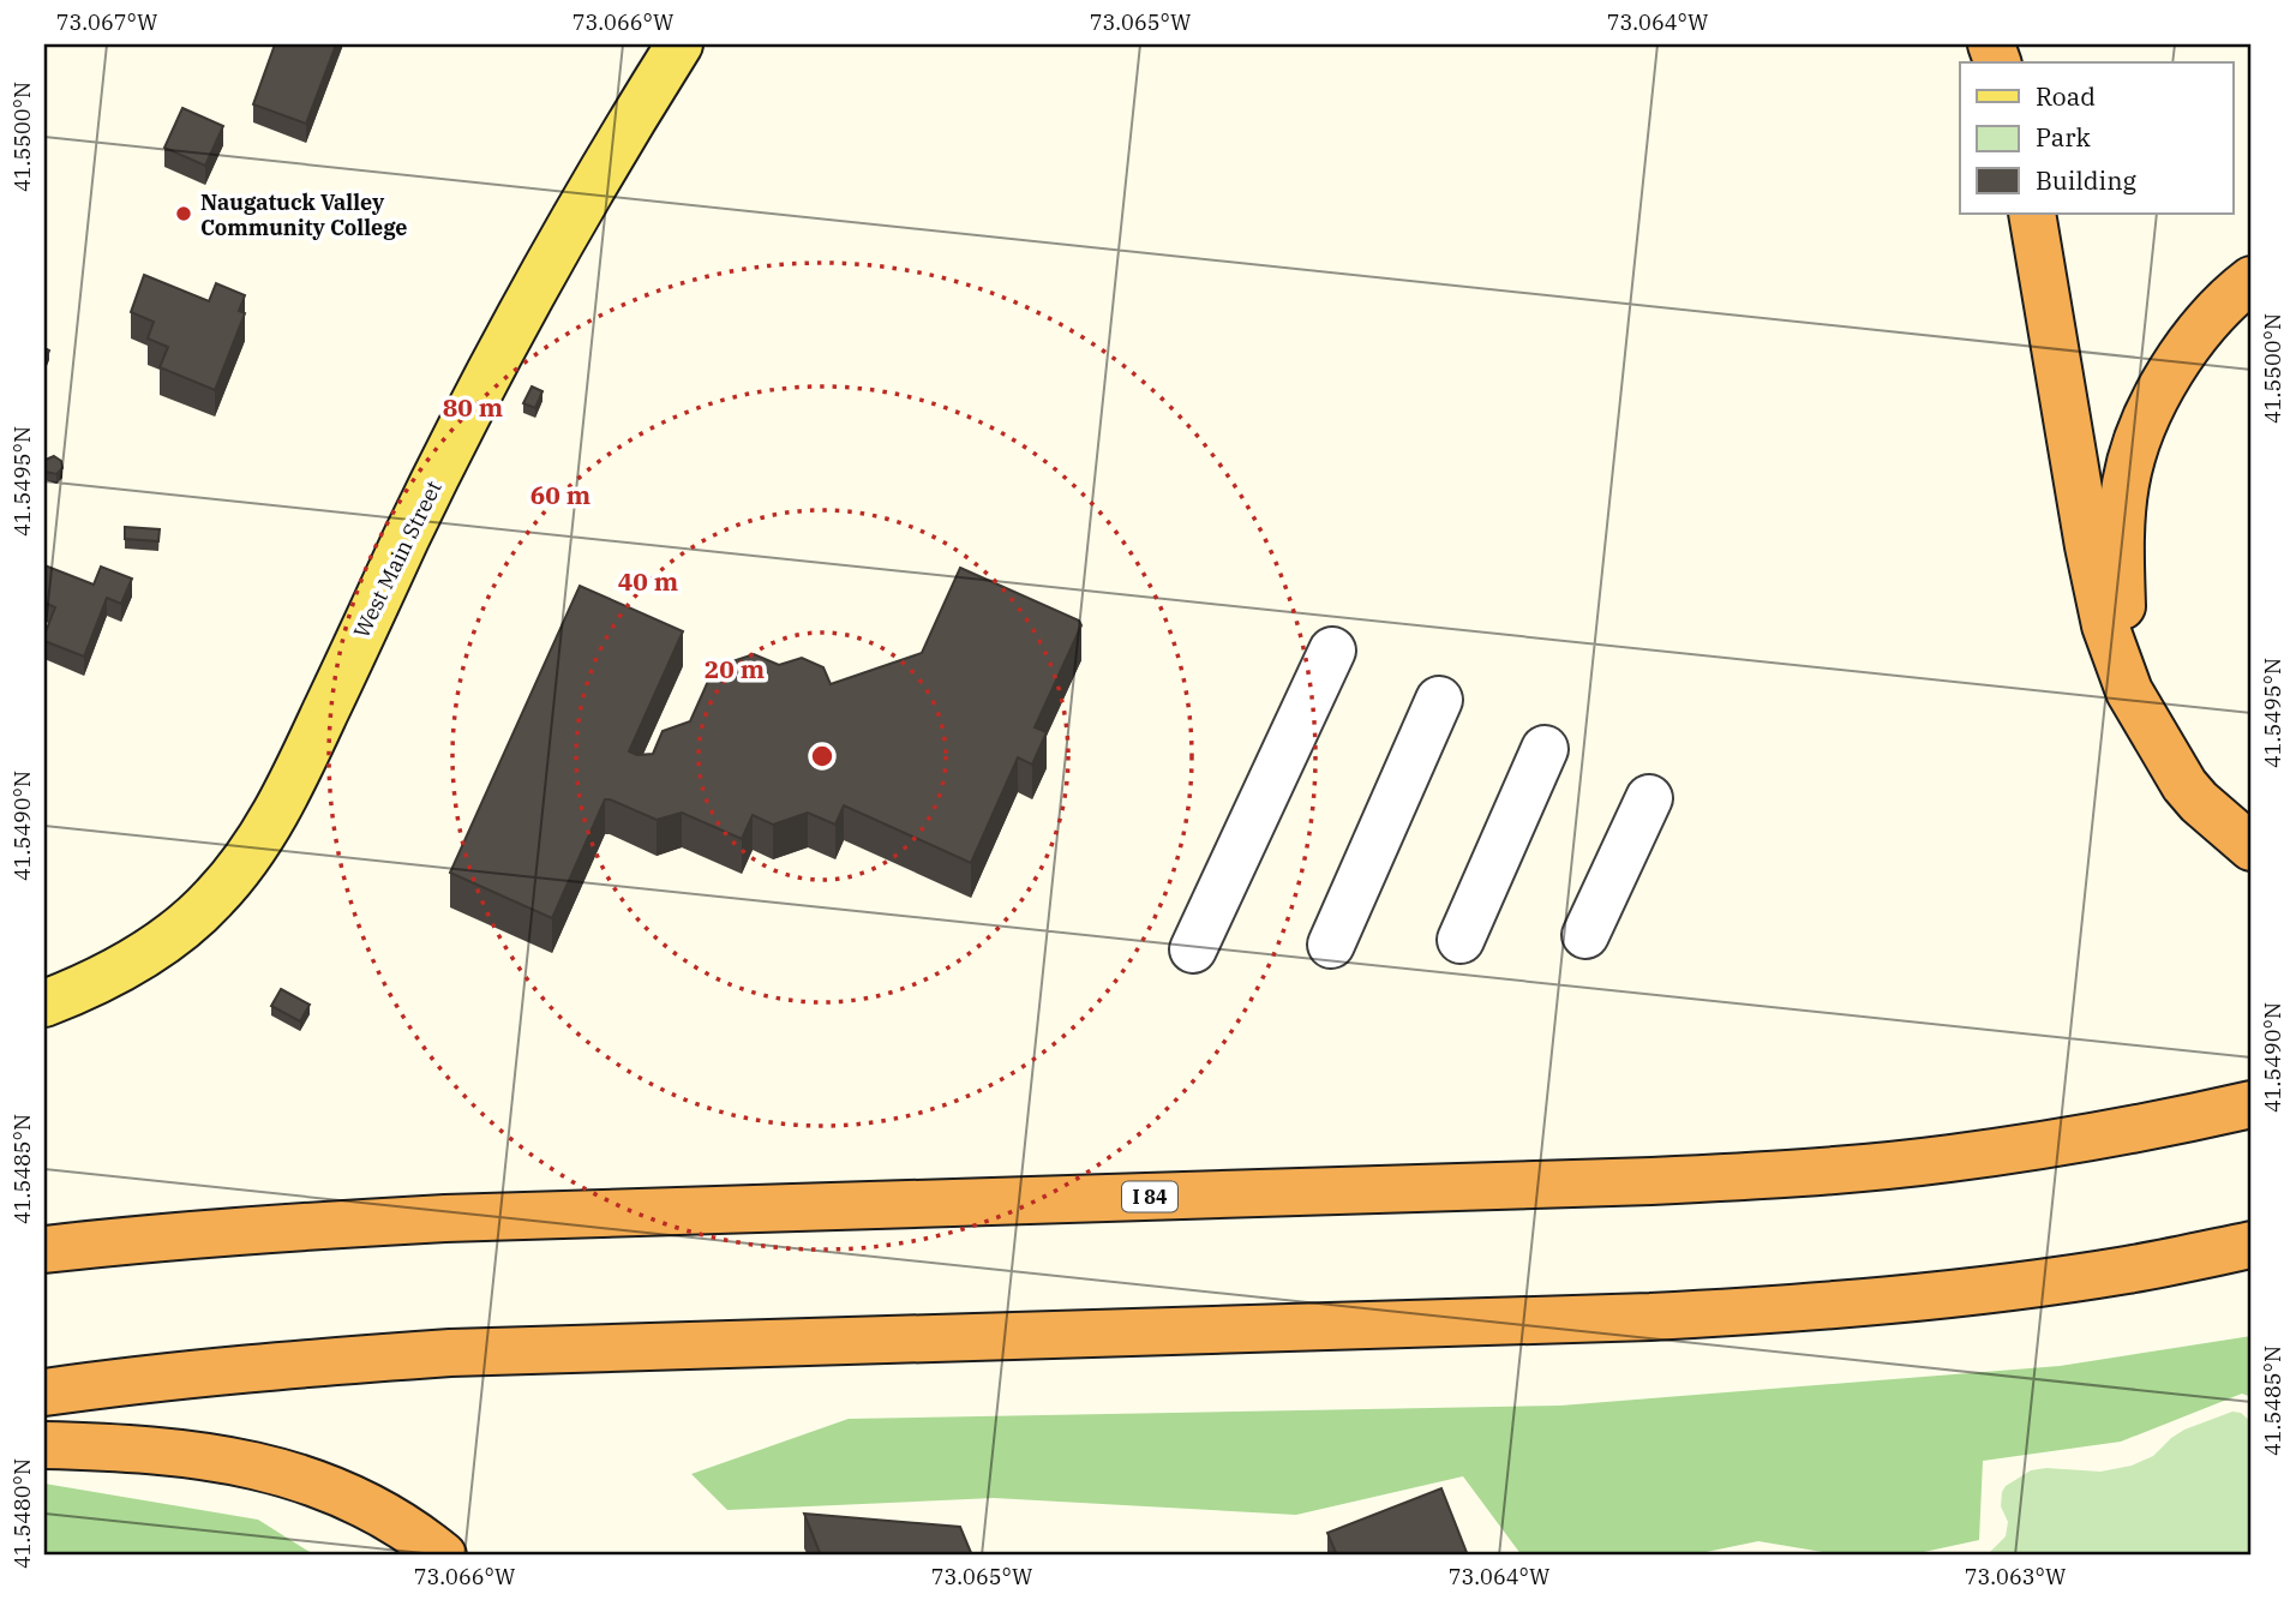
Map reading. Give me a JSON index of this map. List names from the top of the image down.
{
  "streets": {
    "highway": ["I 84"],
    "main road": ["West Main Street"]
  },
  "places": ["Naugatuck Valley Community College"],
  "legend": ["Road", "Park", "Building"],
  "coordinates": [
    "73.067°W",
    "73.066°W",
    "73.065°W",
    "73.064°W",
    "41.5500°N",
    "41.5495°N",
    "41.5490°N",
    "41.5485°N",
    "41.5480°N",
    "73.063°W"
  ],
  "rings": [
    "80 m",
    "60 m",
    "40 m",
    "20 m"
  ]
}
